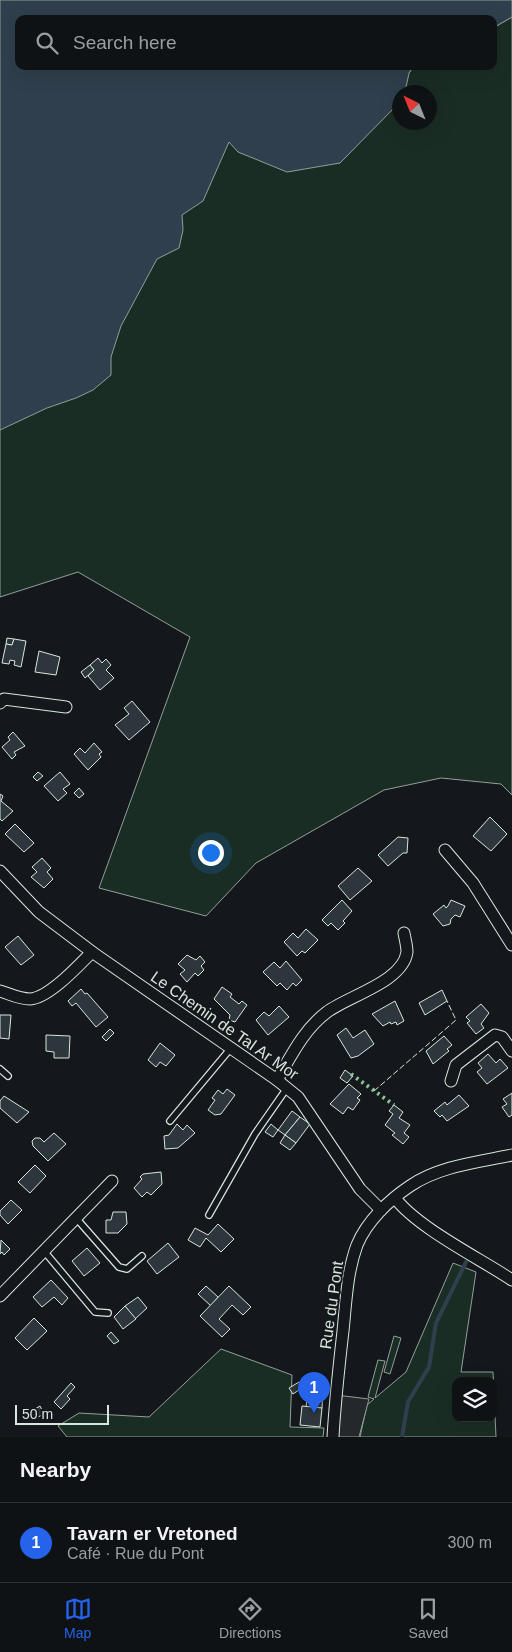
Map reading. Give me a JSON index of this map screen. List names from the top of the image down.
{
  "streets": {
    "street": ["Le Chemin de Tal Ar Mor", "Rue du Pont"]
  },
  "crossings": [
    ["Le Chemin de Tal Ar Mor", "Rue du Pont"]
  ],
  "scale_bar": "50 m",
  "north": "top left",
  "page": {
    "search": "Search here",
    "pins": "1",
    "scale": "50 m",
    "heading": "Nearby",
    "list": [
      {
        "mark": "1",
        "name": "Tavarn er Vretoned",
        "note": "Café · Rue du Pont",
        "value": "300 m"
      }
    ],
    "nav": ["Map", "Directions", "Saved"]
  }
}
